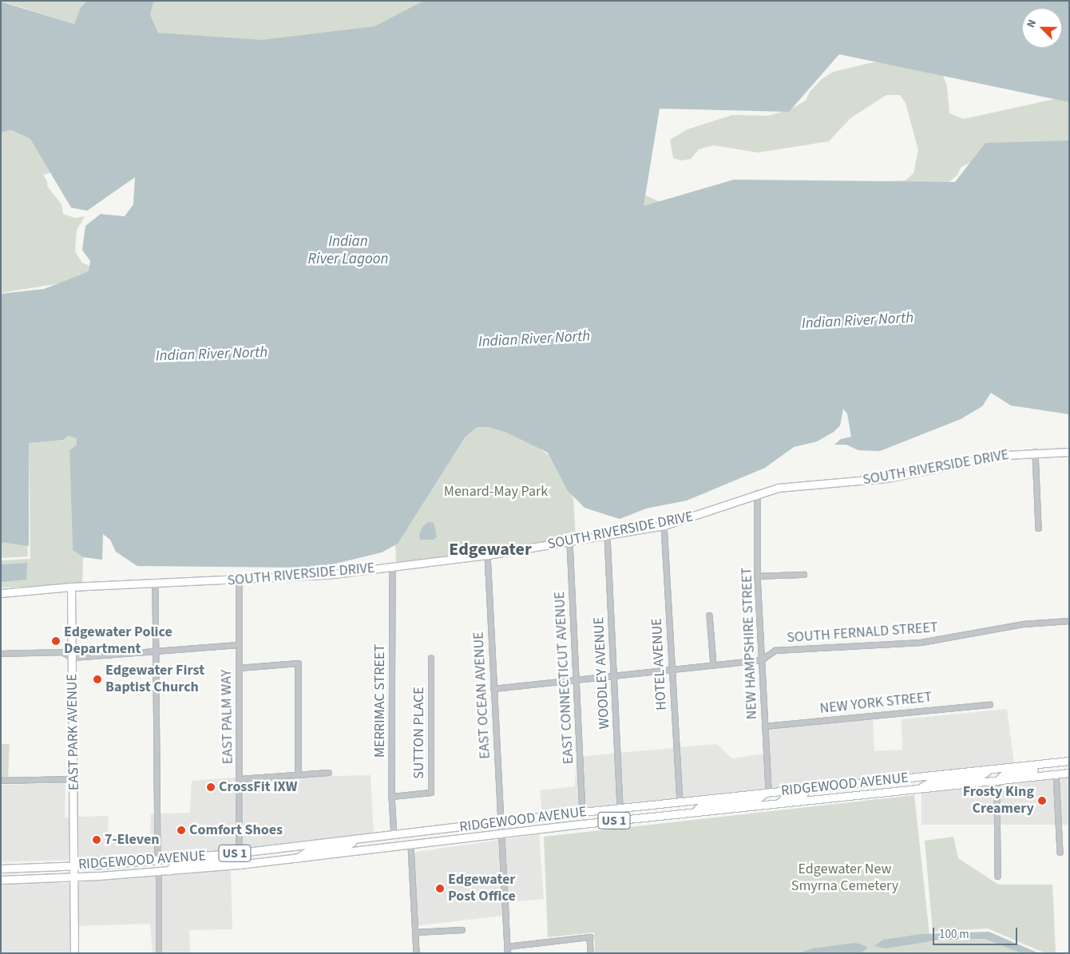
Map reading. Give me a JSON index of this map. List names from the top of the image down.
{
  "streets": {
    "main road": [
      "SOUTH RIVERSIDE DRIVE",
      "EAST PARK AVENUE",
      "RIDGEWOOD AVENUE",
      "US 1"
    ],
    "street": [
      "SOUTH FERNALD STREET",
      "NEW HAMPSHIRE STREET",
      "HOTEL AVENUE",
      "WOODLEY AVENUE",
      "EAST CONNECTICUT AVENUE",
      "EAST OCEAN AVENUE",
      "MERRIMAC STREET",
      "NEW YORK STREET",
      "EAST PALM WAY",
      "SUTTON PLACE"
    ]
  },
  "crossings": [
    ["SOUTH RIVERSIDE DRIVE", "NEW HAMPSHIRE STREET"],
    ["SOUTH RIVERSIDE DRIVE", "HOTEL AVENUE"],
    ["SOUTH RIVERSIDE DRIVE", "WOODLEY AVENUE"],
    ["SOUTH RIVERSIDE DRIVE", "EAST CONNECTICUT AVENUE"],
    ["SOUTH RIVERSIDE DRIVE", "EAST OCEAN AVENUE"],
    ["SOUTH RIVERSIDE DRIVE", "MERRIMAC STREET"],
    ["SOUTH RIVERSIDE DRIVE", "EAST PALM WAY"],
    ["SOUTH RIVERSIDE DRIVE", "EAST PARK AVENUE"],
    ["SOUTH FERNALD STREET", "NEW HAMPSHIRE STREET"],
    ["SOUTH FERNALD STREET", "HOTEL AVENUE"],
    ["SOUTH FERNALD STREET", "WOODLEY AVENUE"],
    ["SOUTH FERNALD STREET", "EAST CONNECTICUT AVENUE"],
    ["SOUTH FERNALD STREET", "EAST OCEAN AVENUE"],
    ["NEW HAMPSHIRE STREET", "NEW YORK STREET"],
    ["NEW HAMPSHIRE STREET", "RIDGEWOOD AVENUE"],
    ["HOTEL AVENUE", "RIDGEWOOD AVENUE"],
    ["WOODLEY AVENUE", "RIDGEWOOD AVENUE"],
    ["EAST CONNECTICUT AVENUE", "RIDGEWOOD AVENUE"],
    ["EAST OCEAN AVENUE", "RIDGEWOOD AVENUE"],
    ["MERRIMAC STREET", "SUTTON PLACE"],
    ["MERRIMAC STREET", "RIDGEWOOD AVENUE"],
    ["EAST PALM WAY", "RIDGEWOOD AVENUE"],
    ["EAST PARK AVENUE", "RIDGEWOOD AVENUE"]
  ],
  "districts": ["Edgewater"],
  "water": ["Indian River Lagoon", "Indian River North"],
  "parks": ["Menard-May Park", "Edgewater New Smyrna Cemetery"],
  "places": [
    "Edgewater Police Department",
    "Edgewater First Baptist Church",
    "CrossFit IXW",
    "Frosty King Creamery",
    "Comfort Shoes",
    "7-Eleven",
    "Edgewater Post Office"
  ],
  "scale_bar": "100 m",
  "north": "top left"
}
